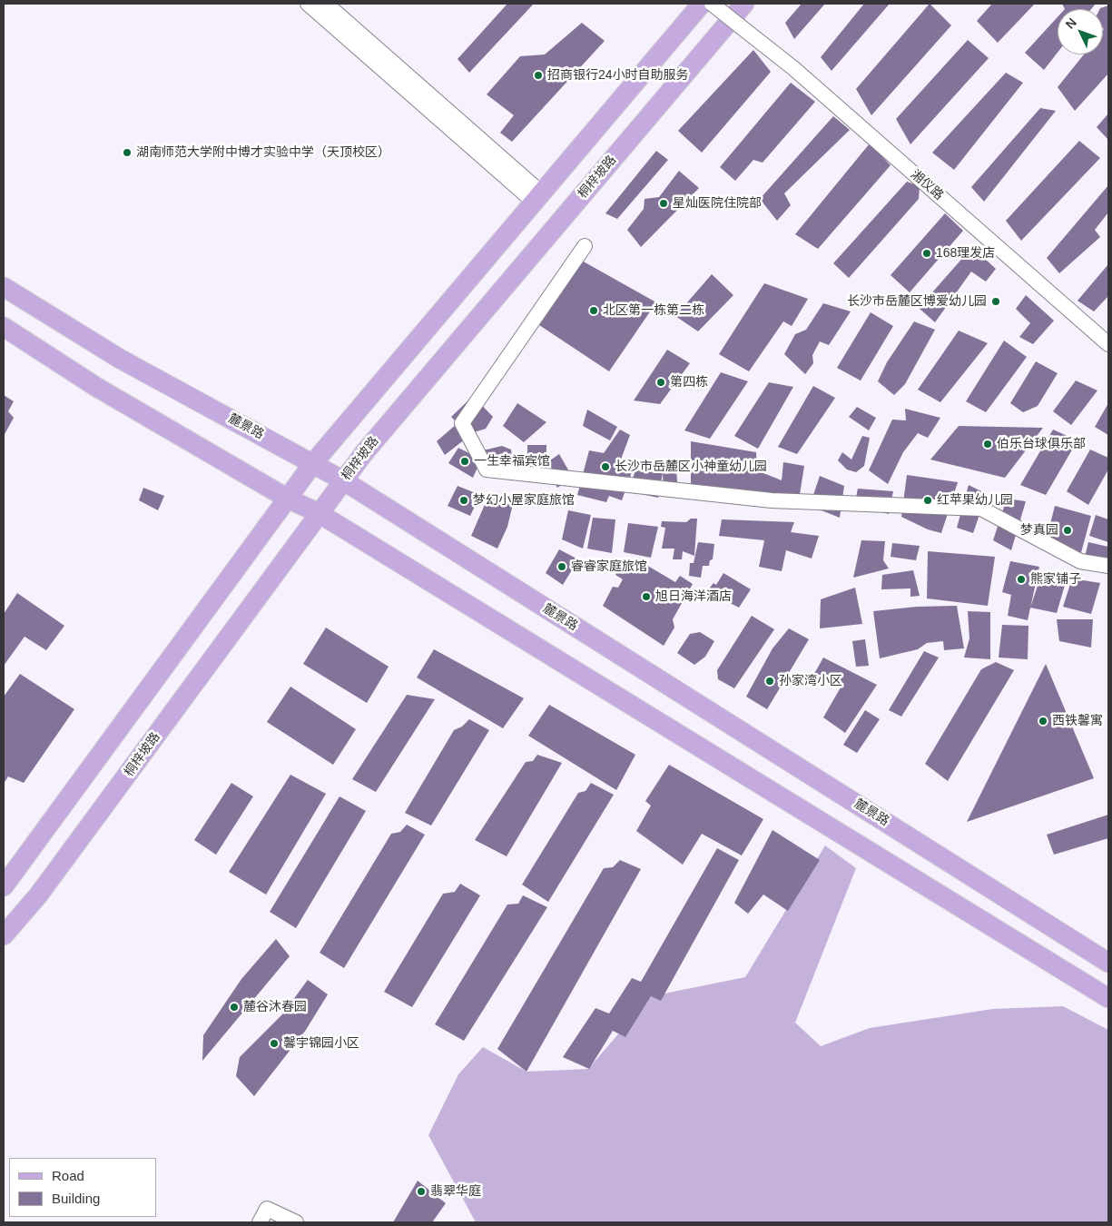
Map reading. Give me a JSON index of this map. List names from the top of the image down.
{
  "streets": {
    "main road": ["桐梓坡路", "麓景路"],
    "street": ["湘仪路"]
  },
  "crossings": [
    ["桐梓坡路", "麓景路"]
  ],
  "places": [
    "招商银行24小时自助服务",
    "湖南师范大学附中博才实验中学（天顶校区）",
    "星灿医院住院部",
    "168理发店",
    "长沙市岳麓区博爱幼儿园",
    "北区第一栋第二栋",
    "第四栋",
    "伯乐台球俱乐部",
    "一生幸福宾馆",
    "长沙市岳麓区小神童幼儿园",
    "梦幻小屋家庭旅馆",
    "红苹果幼儿园",
    "梦真园",
    "睿睿家庭旅馆",
    "熊家铺子",
    "旭日海洋酒店",
    "孙家湾小区",
    "西铁馨寓",
    "麓谷沐春园",
    "馨宇锦园小区",
    "翡翠华庭"
  ],
  "legend": ["Road", "Building"],
  "north": "top left"
}
